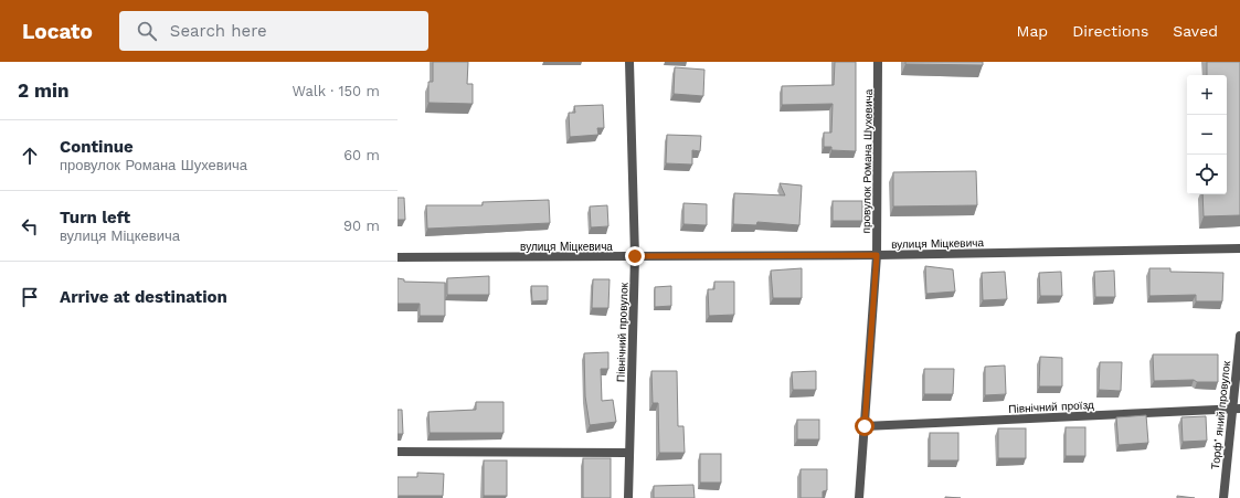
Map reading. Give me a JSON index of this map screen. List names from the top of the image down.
{
  "streets": {
    "street": [
      "провулок Романа Шухевича",
      "вулиця Міцкевича",
      "Північний провулок",
      "Північний проїзд",
      "Торфʼяний провулок"
    ]
  },
  "crossings": [
    ["провулок Романа Шухевича", "вулиця Міцкевича"],
    ["провулок Романа Шухевича", "Північний проїзд"],
    ["вулиця Міцкевича", "Північний провулок"],
    ["Північний проїзд", "Торфʼяний провулок"]
  ],
  "page": {
    "header": "Locato",
    "search": "Search here",
    "nav": ["Map", "Directions", "Saved"],
    "heading": ["2 min", "Walk · 150 m"],
    "map_buttons": ["+", "−"],
    "list": [
      ["Continue", "провулок Романа Шухевича", "60 m"],
      ["Turn left", "вулиця Міцкевича", "90 m"],
      "Arrive at destination"
    ]
  }
}
